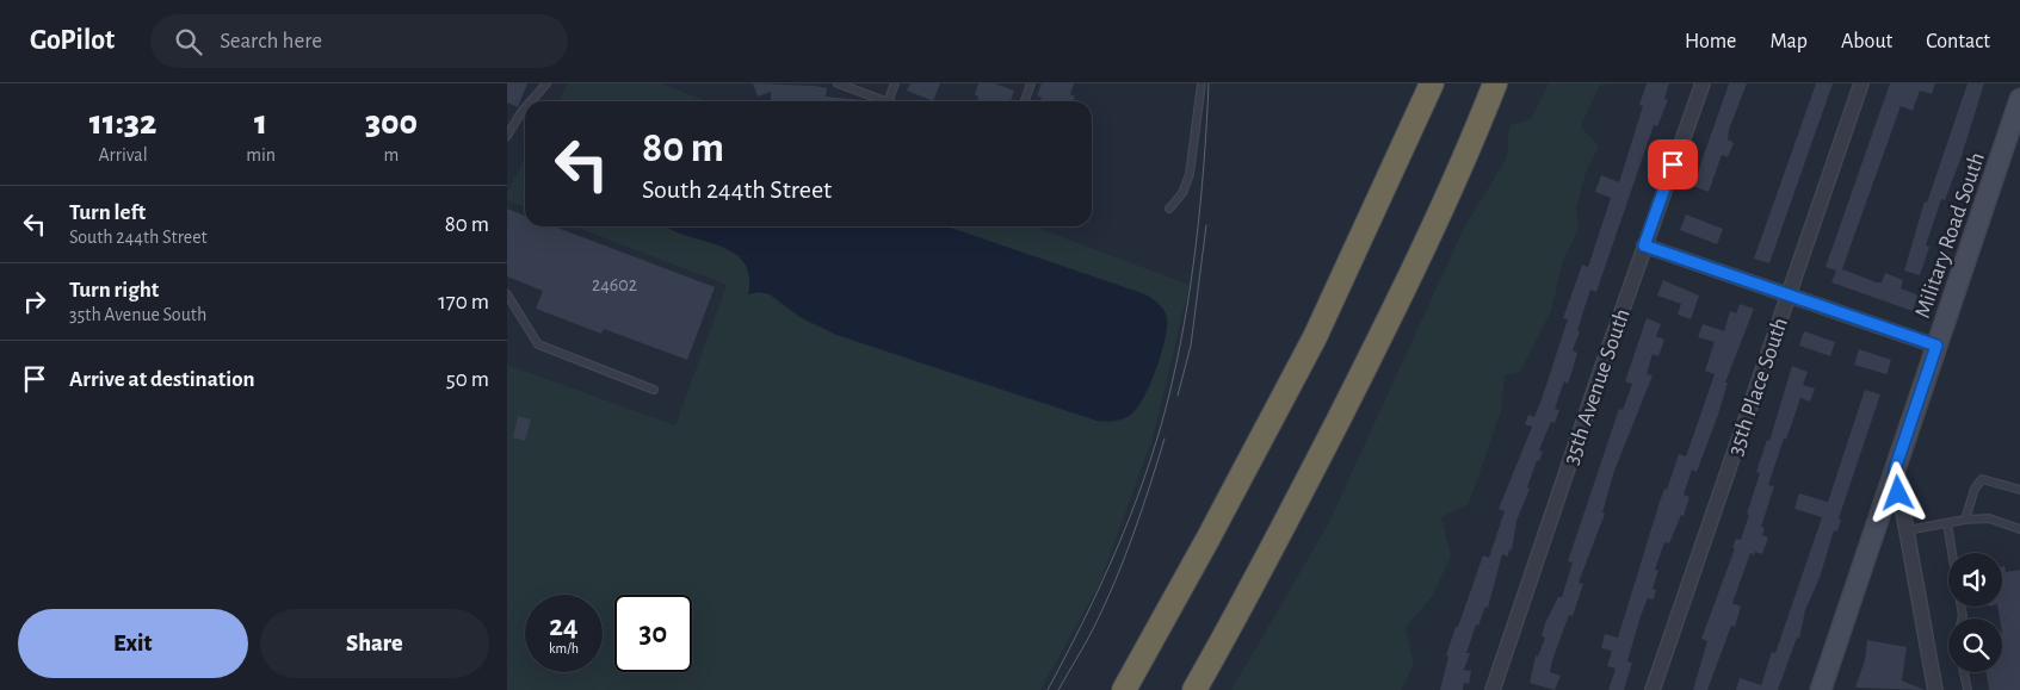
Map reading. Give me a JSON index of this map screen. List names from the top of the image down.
{
  "streets": {
    "main road": ["Military Road South"],
    "street": ["35th Avenue South", "35th Place South"]
  },
  "house_numbers": ["24602"],
  "page": {
    "header": "GoPilot",
    "search": "Search here",
    "nav": [
      "Home",
      "Map",
      "About",
      "Contact"
    ],
    "eta": [
      "11:32",
      "Arrival",
      "1",
      "min",
      "300",
      "m"
    ],
    "turn": ["80 m", "South 244th Street"],
    "list": [
      {
        "name": "Turn left",
        "note": "South 244th Street",
        "value": "80 m"
      },
      {
        "name": "Turn right",
        "note": "35th Avenue South",
        "value": "170 m"
      },
      {
        "name": "Arrive at destination",
        "value": "50 m"
      }
    ],
    "speed": "24 km/h",
    "limit": "30",
    "buttons": ["Exit", "Share"]
  }
}
